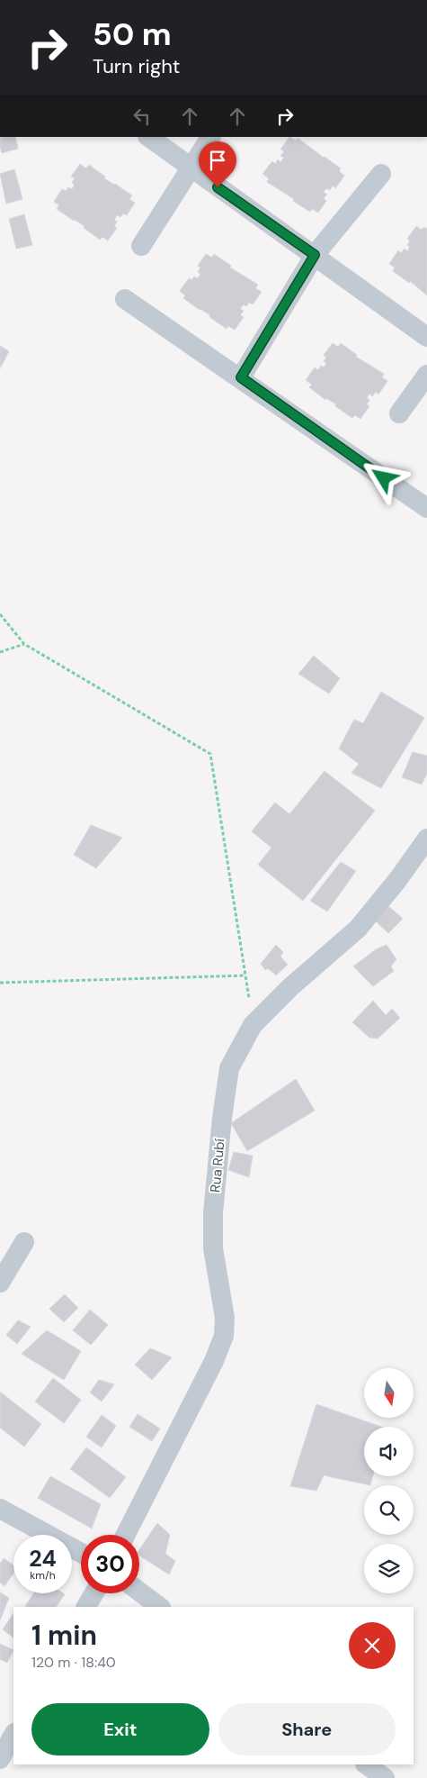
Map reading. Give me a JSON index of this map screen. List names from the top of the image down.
{
  "streets": {
    "street": ["Rua Rubí"]
  },
  "north": "bottom",
  "page": {
    "turn": ["50 m", "Turn right"],
    "speed": "24 km/h",
    "limit": "30",
    "heading": ["1 min", "120 m · 18:40"],
    "buttons": ["Exit", "Share"]
  }
}
